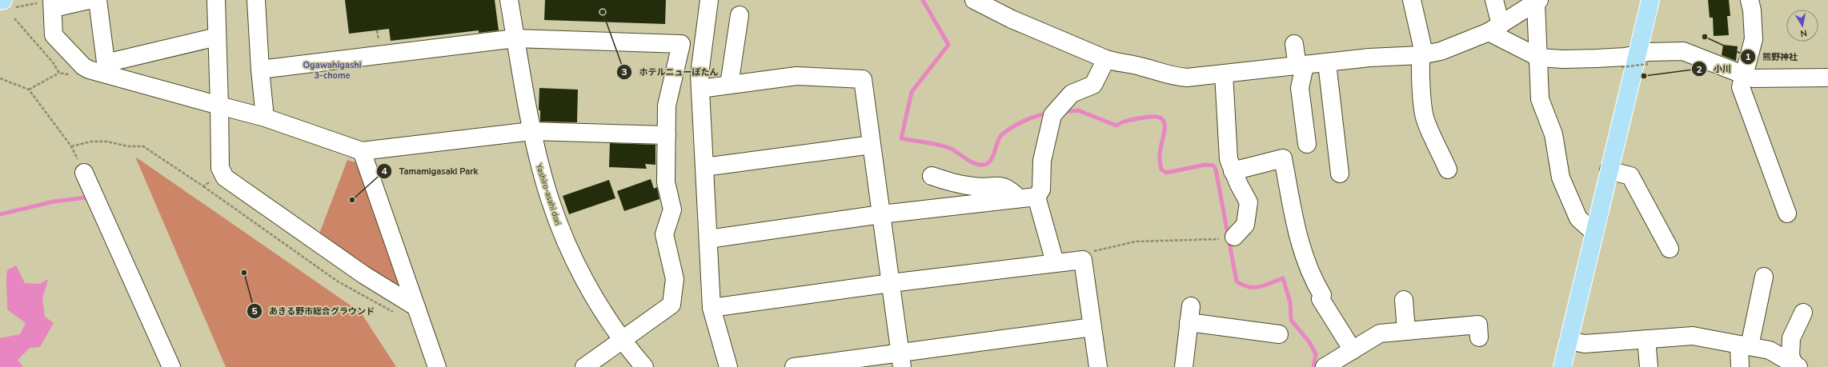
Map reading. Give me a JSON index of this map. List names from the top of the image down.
{
  "streets": {
    "street": ["Yashiro-asahi dori"]
  },
  "districts": ["Ogawahigashi 3-chome"],
  "places": [
    "ホテルニューぼたん",
    "熊野神社",
    "小川",
    "Tamamigasaki Park",
    "あきる野市総合グラウンド"
  ],
  "north": "bottom"
}
